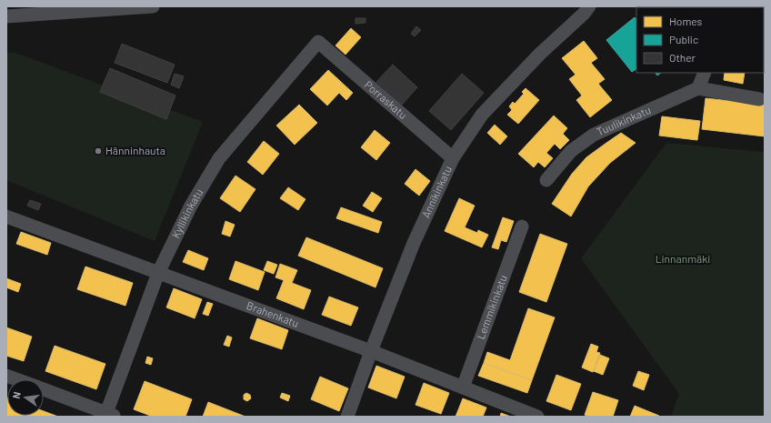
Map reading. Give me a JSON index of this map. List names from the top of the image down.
{
  "streets": {
    "street": [
      "Porraskatu",
      "Tuulikinkatu",
      "Annikinkatu",
      "Kyllikinkatu",
      "Lemmikinkatu",
      "Brahenkatu"
    ]
  },
  "crossings": [
    ["Porraskatu", "Annikinkatu"],
    ["Porraskatu", "Kyllikinkatu"],
    ["Annikinkatu", "Brahenkatu"],
    ["Kyllikinkatu", "Brahenkatu"],
    ["Lemmikinkatu", "Brahenkatu"]
  ],
  "parks": ["Linnanmäki"],
  "places": ["Hänninhauta"],
  "legend": ["Homes", "Public", "Other"],
  "north": "left"
}
